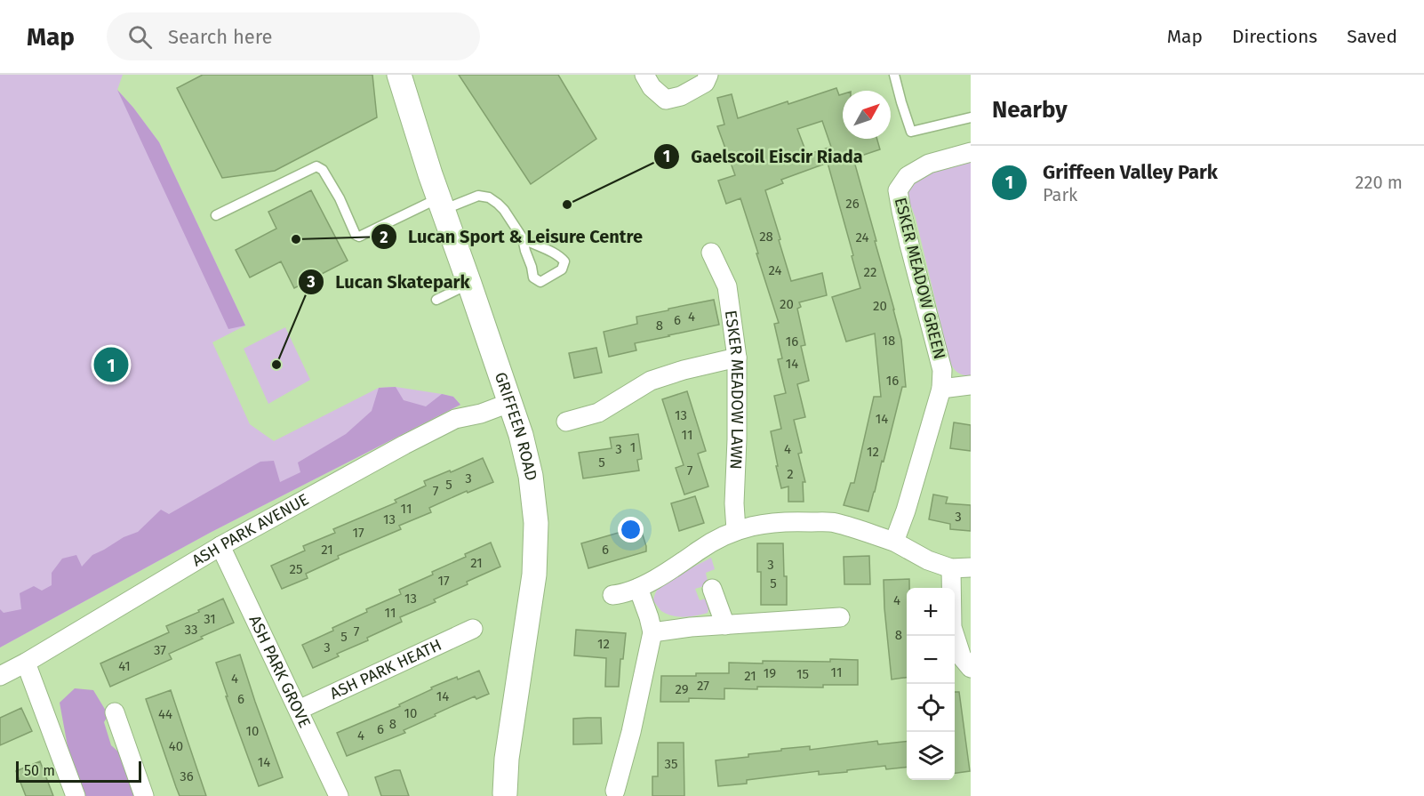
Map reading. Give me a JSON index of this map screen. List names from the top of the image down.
{
  "streets": {
    "street": [
      "ESKER MEADOW GREEN",
      "ESKER MEADOW LAWN",
      "GRIFFEEN ROAD",
      "ASH PARK AVENUE",
      "ASH PARK HEATH",
      "ASH PARK GROVE"
    ]
  },
  "crossings": [
    ["GRIFFEEN ROAD", "ASH PARK AVENUE"],
    ["ASH PARK AVENUE", "ASH PARK GROVE"],
    ["ASH PARK HEATH", "ASH PARK GROVE"]
  ],
  "places": ["Gaelscoil Eiscir Riada", "Lucan Sport & Leisure Centre", "Lucan Skatepark"],
  "house_numbers": [
    "26",
    "28",
    "24",
    "24",
    "22",
    "20",
    "20",
    "4",
    "6",
    "8",
    "18",
    "16",
    "14",
    "16",
    "13",
    "14",
    "11",
    "1",
    "3",
    "4",
    "12",
    "5",
    "7",
    "2",
    "3",
    "5",
    "7",
    "11",
    "3",
    "13",
    "17",
    "21",
    "6",
    "21",
    "3",
    "25",
    "17",
    "5",
    "13",
    "4",
    "11",
    "31",
    "33",
    "7",
    "8",
    "5",
    "12",
    "3",
    "37",
    "41",
    "11",
    "19",
    "15",
    "21",
    "4",
    "27",
    "29",
    "14",
    "6",
    "10",
    "44",
    "8",
    "6",
    "10",
    "4",
    "40",
    "14",
    "35",
    "36"
  ],
  "scale_bar": "50 m",
  "north": "top right",
  "page": {
    "header": "Map",
    "search": "Search here",
    "nav": ["Map", "Directions", "Saved"],
    "heading": "Nearby",
    "list": [
      {
        "mark": "1",
        "name": "Griffeen Valley Park",
        "note": "Park",
        "value": "220 m"
      }
    ],
    "pins": "1",
    "map_buttons": ["+", "−"],
    "scale": "50 m"
  }
}
